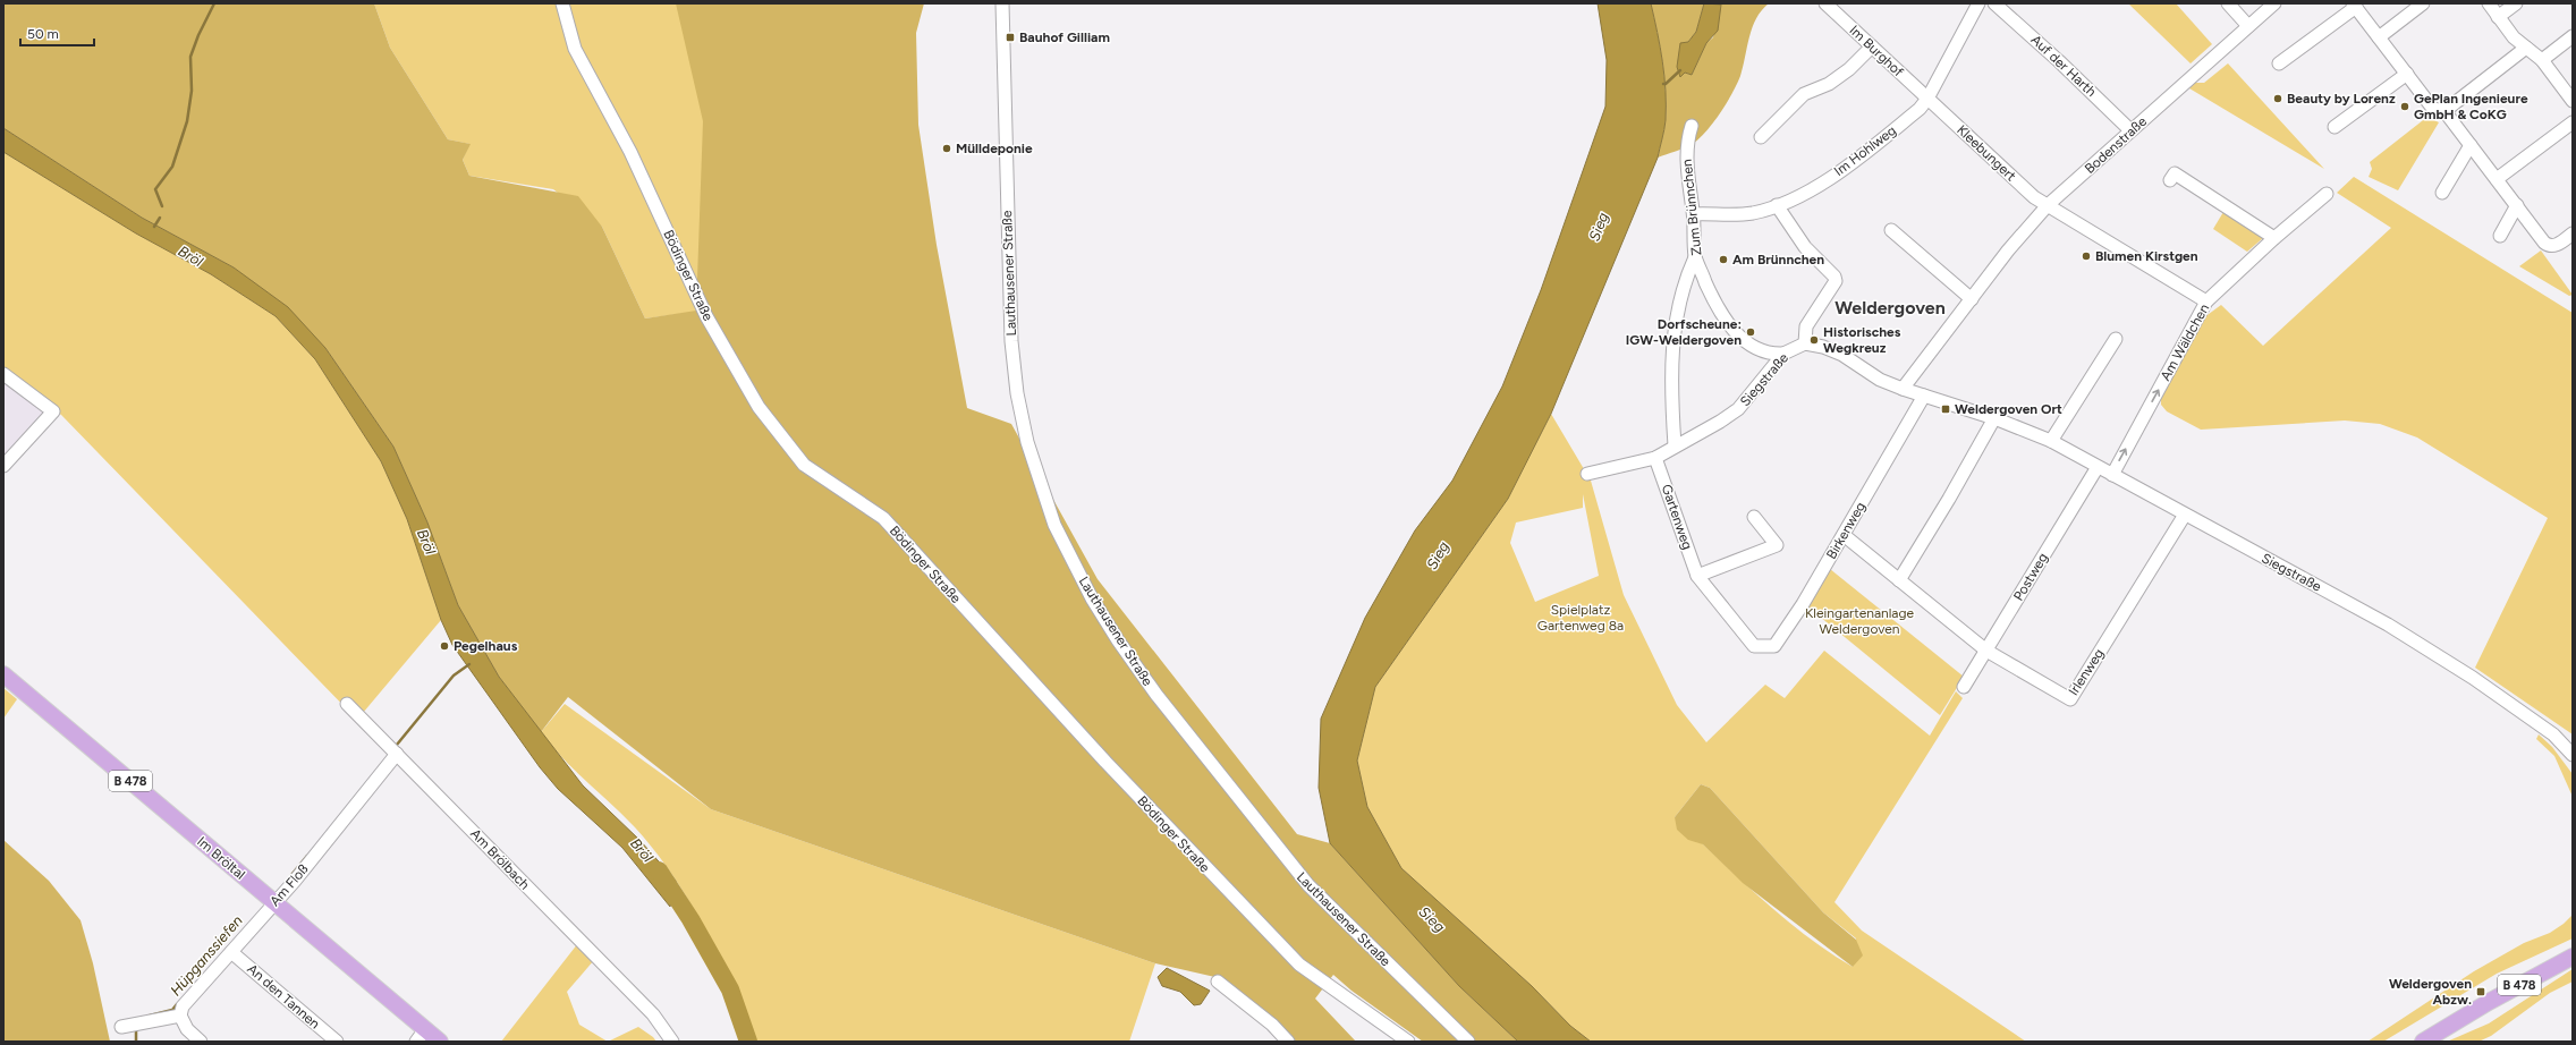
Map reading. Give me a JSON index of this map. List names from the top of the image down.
{
  "streets": {
    "main road": ["B 478", "Im Bröltal"],
    "street": [
      "Im Burghof",
      "Auf der Harth",
      "Bodenstraße",
      "Im Hohlweg",
      "Kleebungert",
      "Zum Brünnchen",
      "Lauthausener Straße",
      "Bödinger Straße",
      "Am Wäldchen",
      "Siegstraße",
      "Gartenweg",
      "Birkenweg",
      "Postweg",
      "Irlenweg",
      "Am Brölbach",
      "Am Floß",
      "An den Tannen"
    ]
  },
  "crossings": [
    ["Im Burghof", "Im Hohlweg"],
    ["Im Burghof", "Kleebungert"],
    ["Auf der Harth", "Bodenstraße"],
    ["Bodenstraße", "Kleebungert"],
    ["Bodenstraße", "Siegstraße"],
    ["Im Hohlweg", "Kleebungert"],
    ["Im Hohlweg", "Zum Brünnchen"],
    ["Kleebungert", "Am Wäldchen"],
    ["Zum Brünnchen", "Siegstraße"],
    ["Am Wäldchen", "Siegstraße"],
    ["Siegstraße", "Gartenweg"],
    ["Siegstraße", "Birkenweg"],
    ["Siegstraße", "Postweg"],
    ["Siegstraße", "Irlenweg"],
    ["Gartenweg", "Birkenweg"],
    ["Birkenweg", "Irlenweg"],
    ["Postweg", "Irlenweg"],
    ["Im Bröltal", "Am Floß"],
    ["Am Brölbach", "Am Floß"],
    ["Am Floß", "An den Tannen"]
  ],
  "districts": ["Weldergoven"],
  "water": ["Sieg", "Bröl", "Hüpganssiefen"],
  "parks": ["Spielplatz Gartenweg 8a", "Kleingartenanlage Weldergoven"],
  "places": {
    "transit": ["Bauhof Gilliam", "Weldergoven Ort", "Weldergoven Abzw."],
    "other": [
      "Beauty by Lorenz",
      "GePlan Ingenieure GmbH & CoKG",
      "Mülldeponie",
      "Blumen Kirstgen",
      "Am Brünnchen",
      "Dorfscheune: IGW-Weldergoven",
      "Historisches Wegkreuz",
      "Pegelhaus"
    ]
  },
  "scale_bar": "50 m"
}
